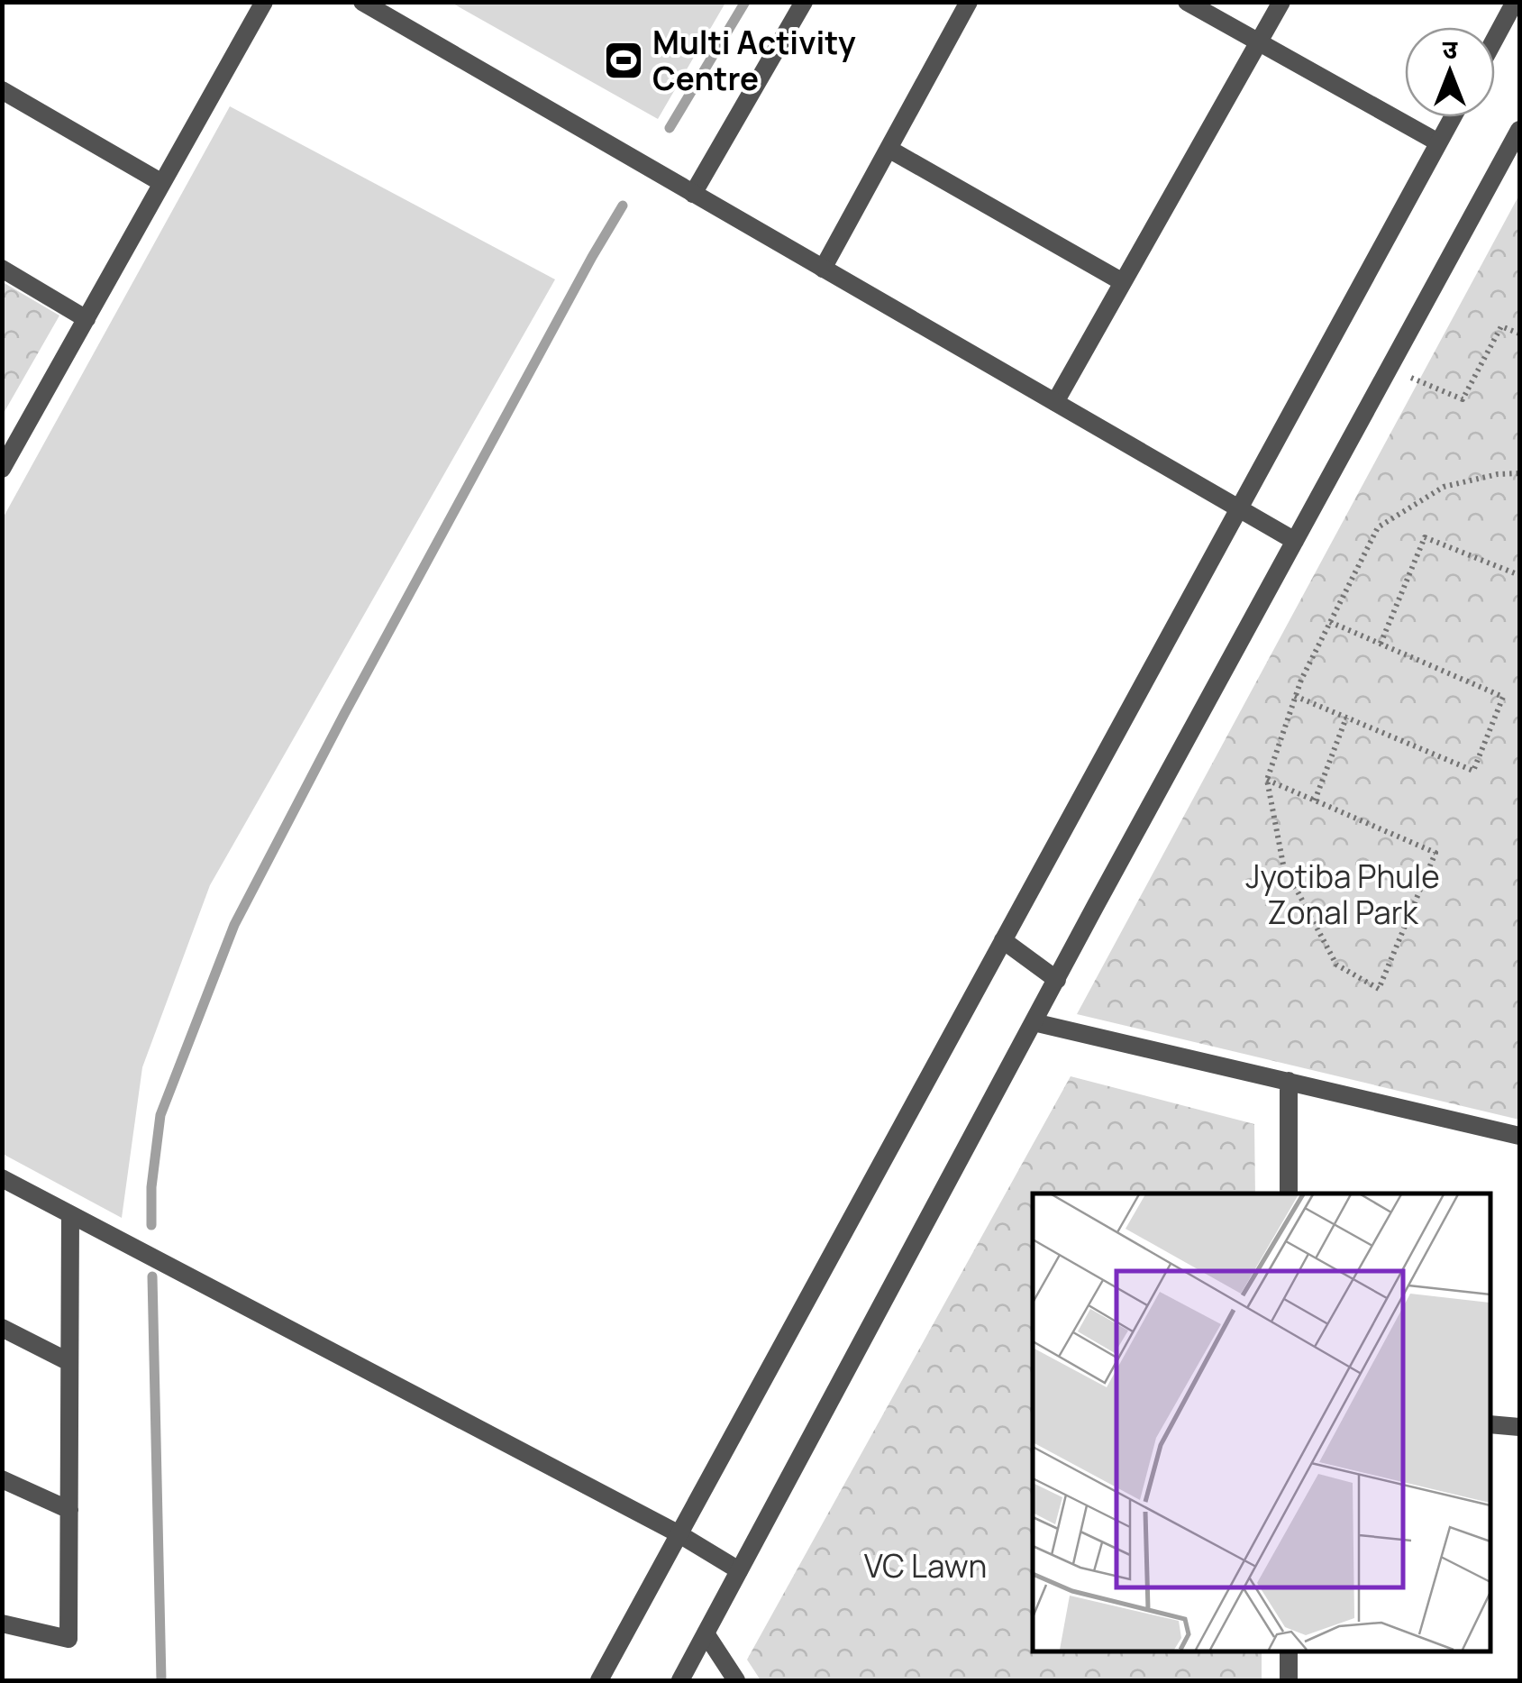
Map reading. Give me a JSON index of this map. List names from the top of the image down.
{
  "parks": ["Jyotiba Phule Zonal Park", "VC Lawn"],
  "places": {
    "sports": ["Multi Activity Centre"]
  },
  "north": "top"
}
